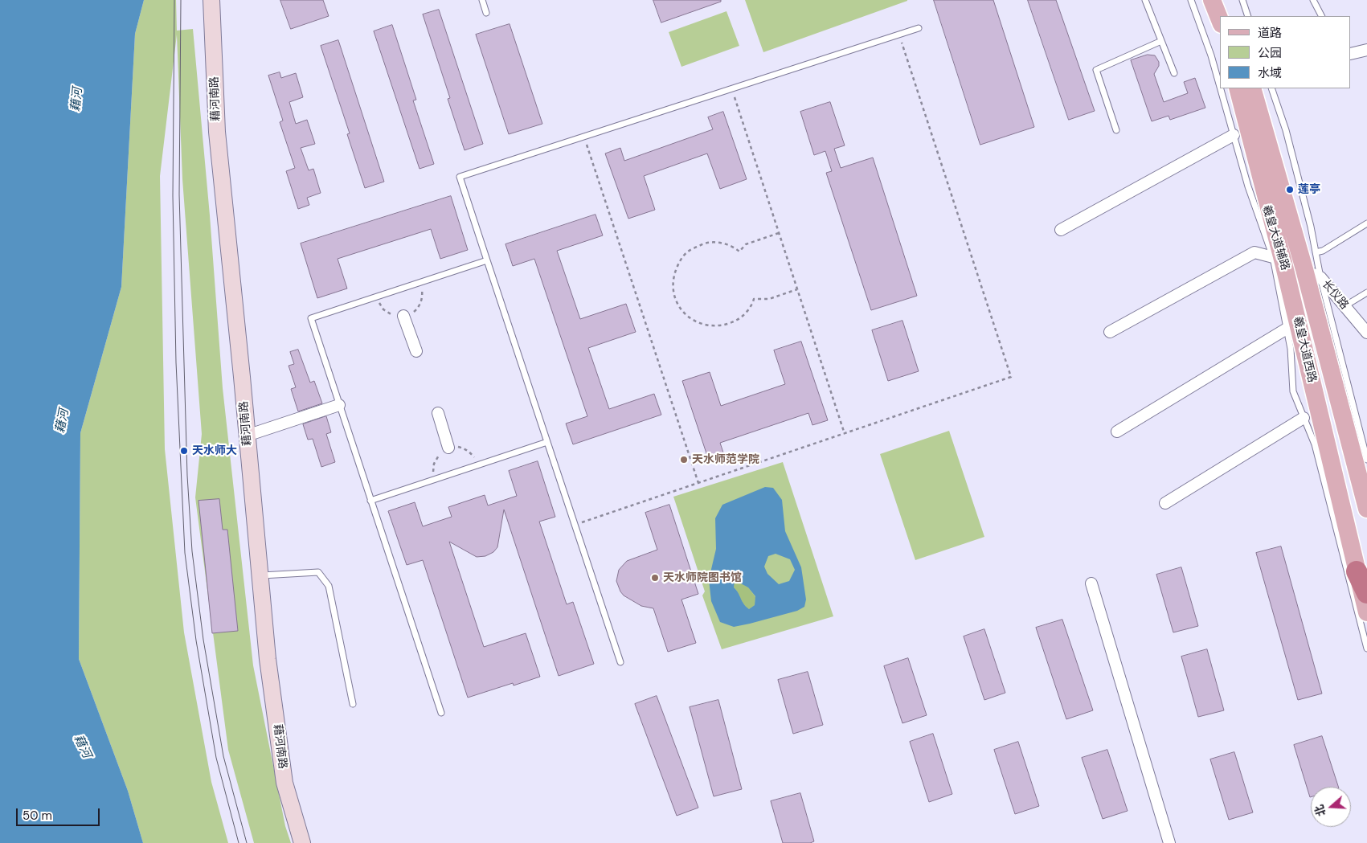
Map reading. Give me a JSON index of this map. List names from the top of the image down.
{
  "streets": {
    "main road": ["藉河南路", "羲皇大道西路"],
    "street": ["长仪路"],
    "lane": ["羲皇大道辅路"]
  },
  "crossings": [
    ["羲皇大道辅路", "羲皇大道西路"],
    ["长仪路", "羲皇大道西路"]
  ],
  "water": ["藉河"],
  "places": [
    "莲亭",
    "天水师大",
    "天水师范学院",
    "天水师院图书馆"
  ],
  "legend": ["道路", "公园", "水域"],
  "scale_bar": "50 m",
  "north": "left"
}
